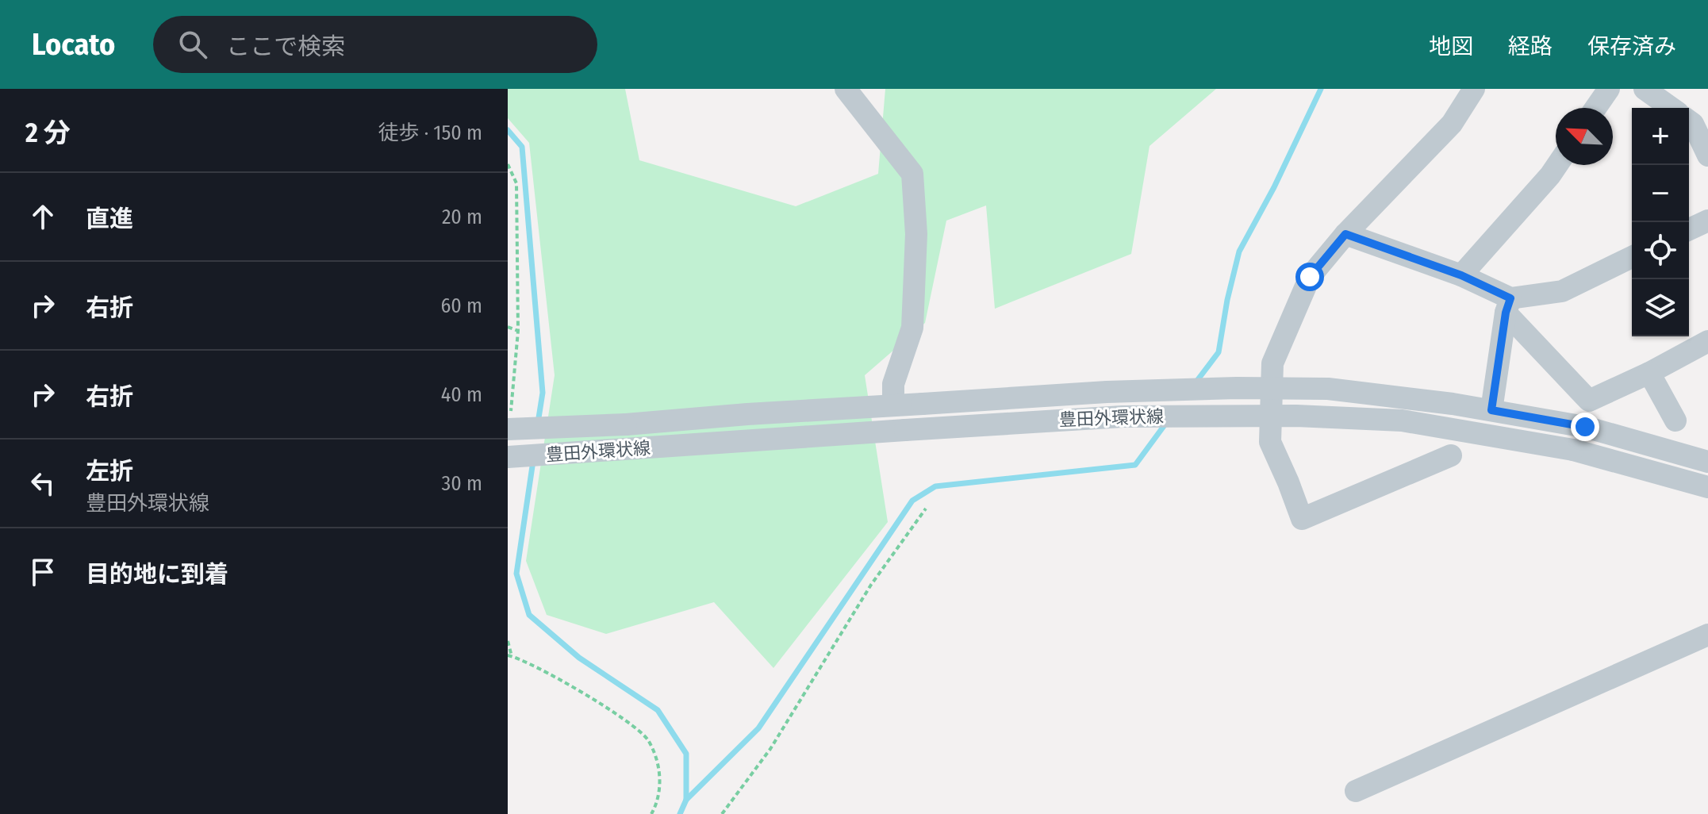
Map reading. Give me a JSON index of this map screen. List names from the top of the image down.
{
  "streets": {
    "street": ["豊田外環状線"]
  },
  "north": "top left",
  "page": {
    "header": "Locato",
    "search": "ここで検索",
    "nav": ["地図", "経路", "保存済み"],
    "heading": ["2 分", "徒歩 · 150 m"],
    "map_buttons": ["+", "−"],
    "list": [
      ["直進", "20 m"],
      ["右折", "60 m"],
      ["右折", "40 m"],
      ["左折", "豊田外環状線", "30 m"],
      "目的地に到着"
    ]
  }
}
